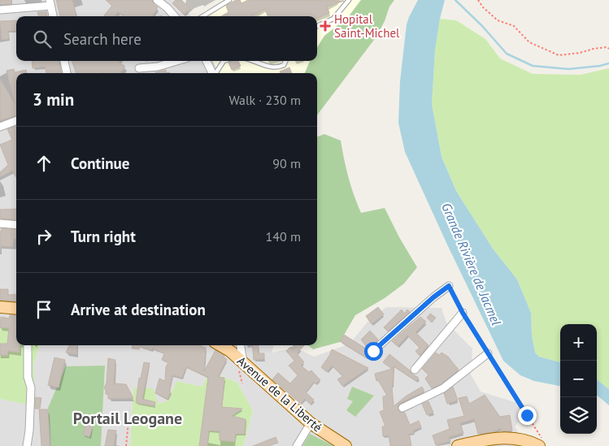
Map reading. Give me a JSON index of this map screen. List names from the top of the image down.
{
  "streets": {
    "main road": ["Avenue de la Liberté"]
  },
  "districts": ["Portail Leogane"],
  "water": ["Grande Rivière de Jacmel"],
  "places": {
    "health": ["Hopital Saint-Michel"]
  },
  "page": {
    "search": "Search here",
    "heading": ["3 min", "Walk · 230 m"],
    "list": [
      ["Continue", "90 m"],
      ["Turn right", "140 m"],
      "Arrive at destination"
    ],
    "map_buttons": ["+", "−"]
  }
}
